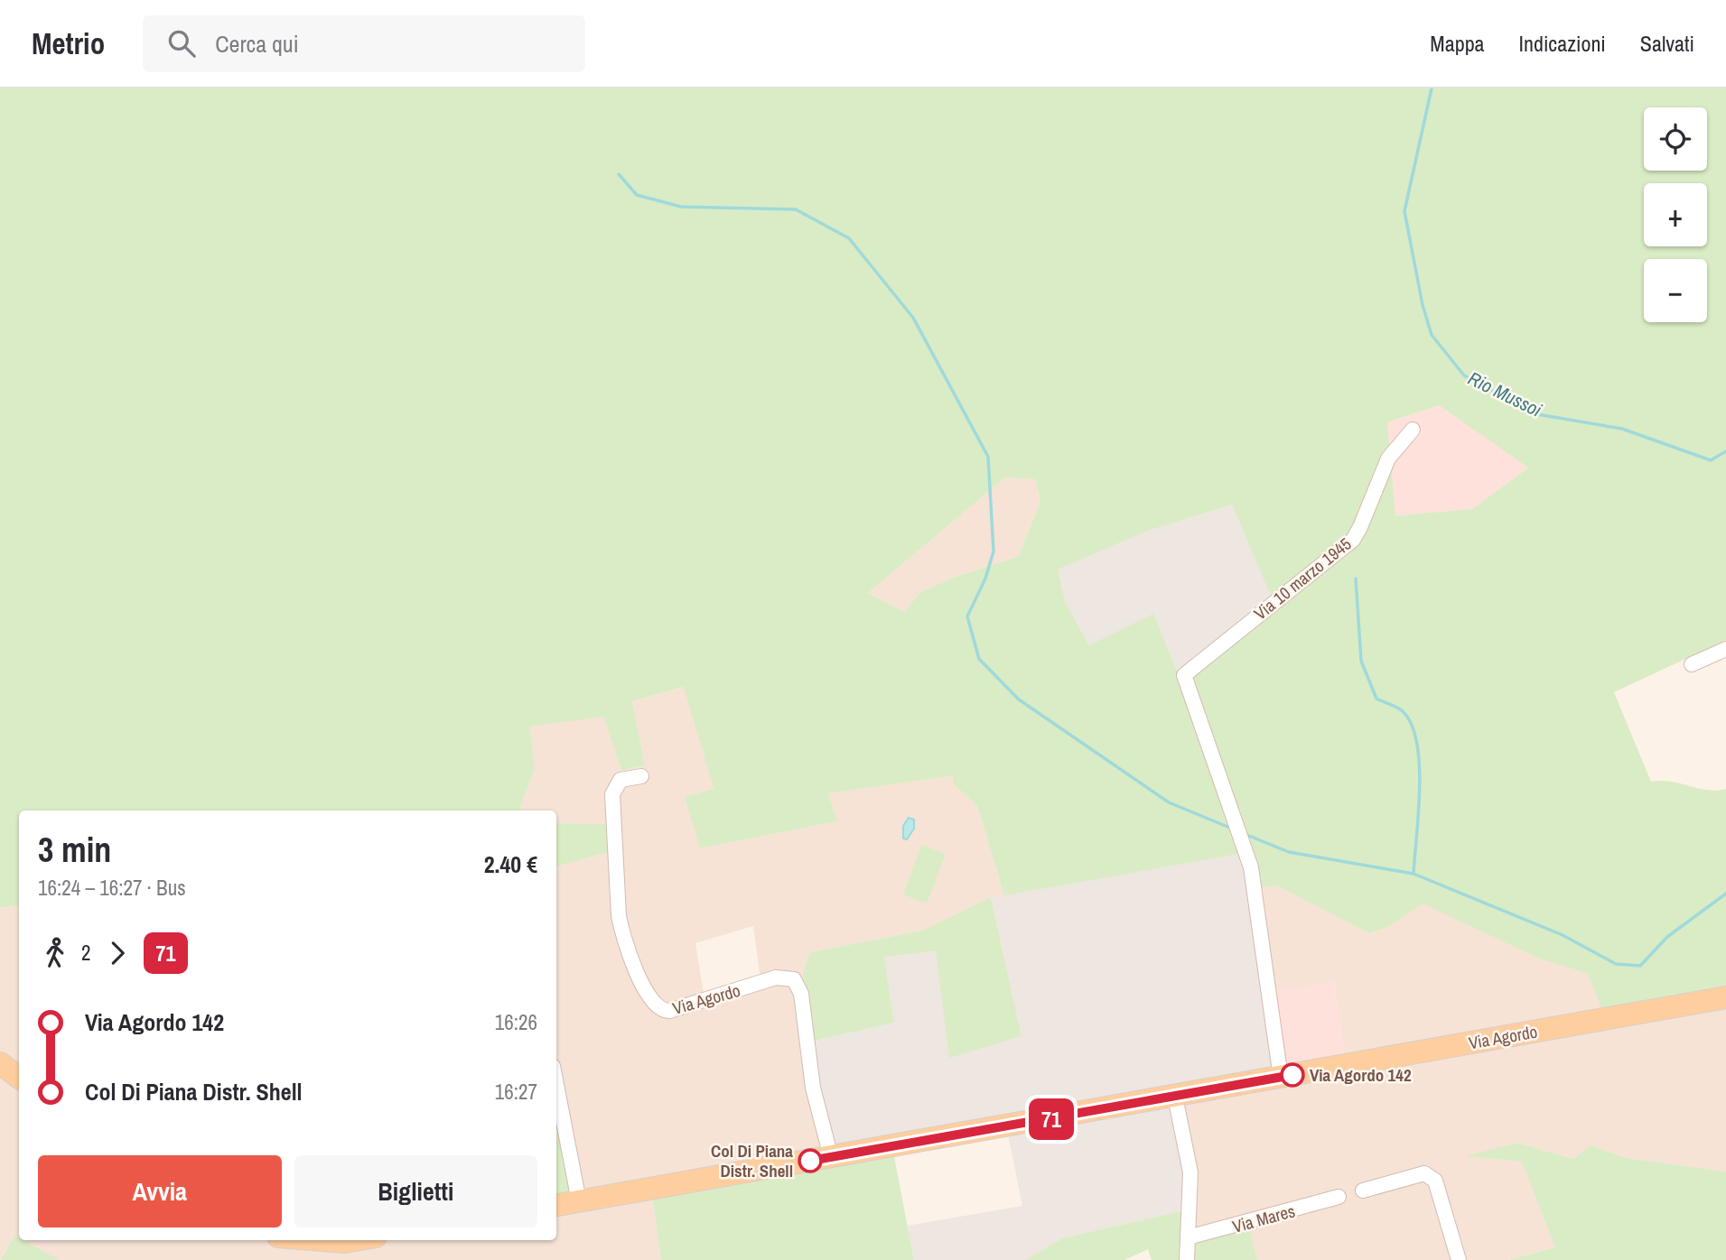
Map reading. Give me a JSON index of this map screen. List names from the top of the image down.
{
  "streets": {
    "main road": ["Via Agordo"],
    "street": ["Via 10 marzo 1945", "Via Mares"]
  },
  "crossings": [
    ["Via 10 marzo 1945", "Via Agordo"]
  ],
  "water": ["Rio Mussoi"],
  "places": ["Via Agordo 142", "Col Di Piana Distr. Shell"],
  "lines": ["bus line 71"],
  "page": {
    "header": "Metrio",
    "search": "Cerca qui",
    "nav": ["Mappa", "Indicazioni", "Salvati"],
    "on_map": "71",
    "map_buttons": ["+", "−"],
    "heading": ["3 min", "16:24 – 16:27 · Bus", "2.40 €"],
    "legs": ["2", "71"],
    "list": [
      {
        "name": "Via Agordo 142",
        "value": "16:26"
      },
      {
        "name": "Col Di Piana Distr. Shell",
        "value": "16:27"
      }
    ],
    "buttons": ["Avvia", "Biglietti"]
  }
}
